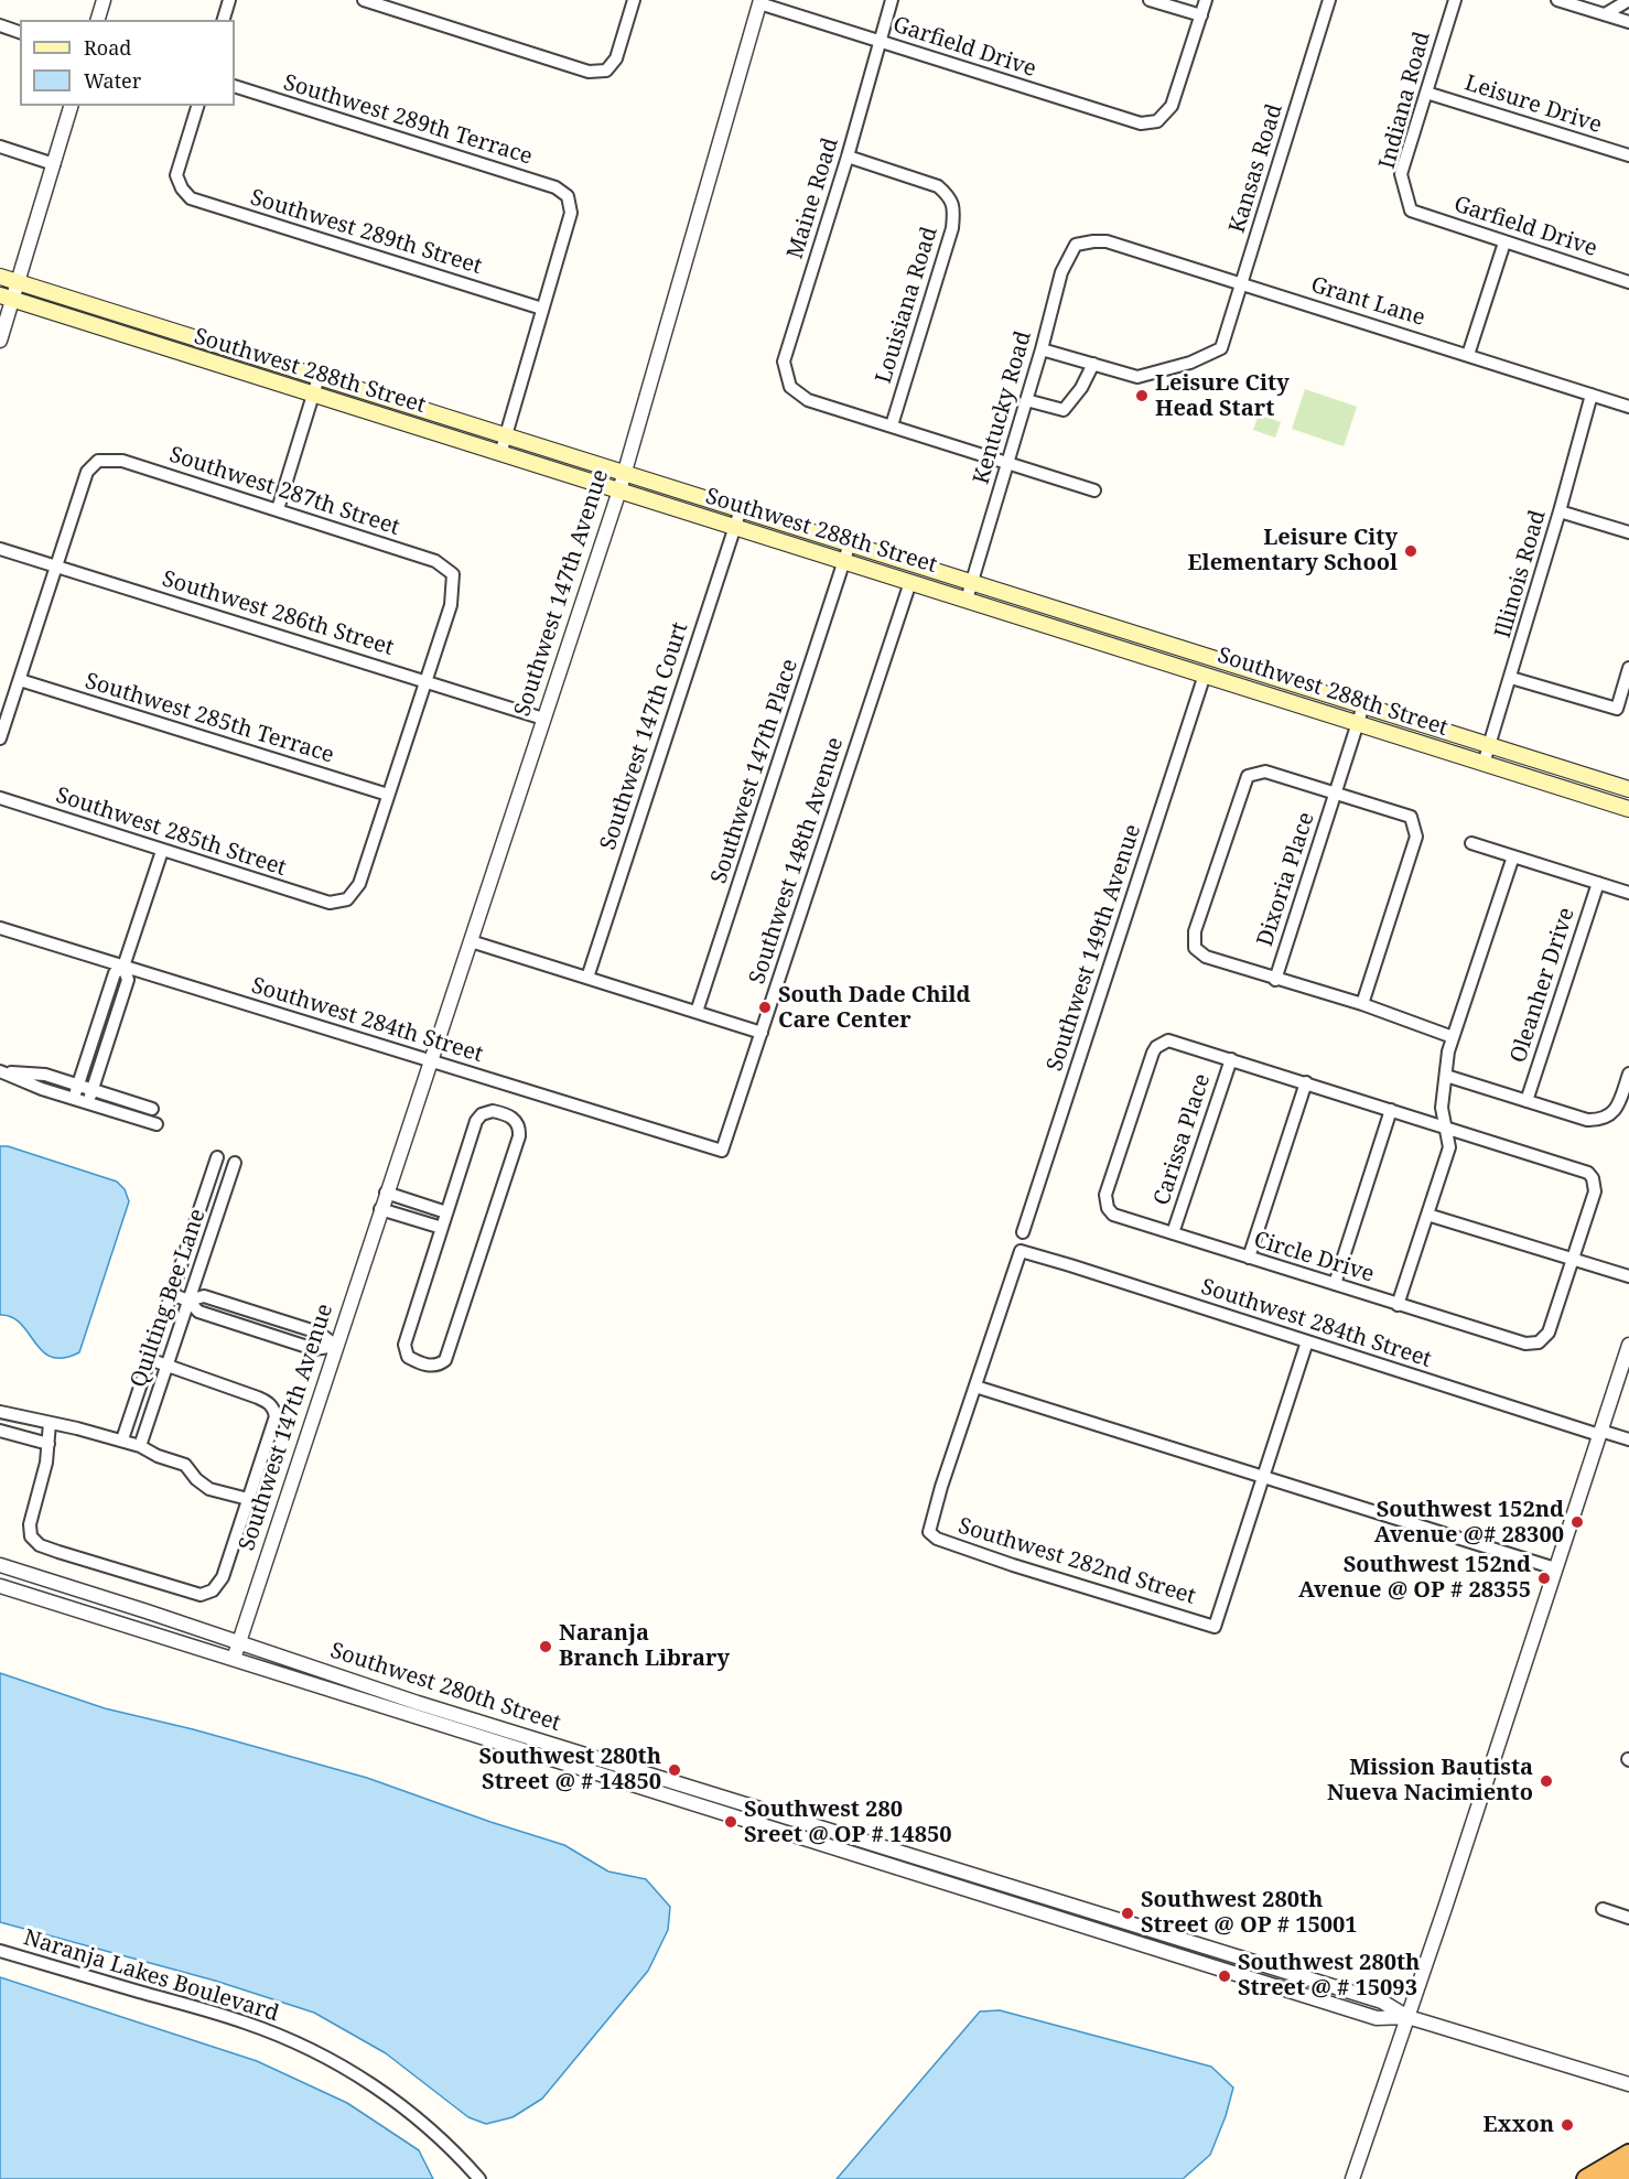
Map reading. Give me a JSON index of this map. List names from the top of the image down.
{
  "streets": {
    "main road": ["Southwest 288th Street"],
    "street": [
      "Garfield Drive",
      "Indiana Road",
      "Leisure Drive",
      "Southwest 289th Terrace",
      "Kansas Road",
      "Maine Road",
      "Southwest 289th Street",
      "Grant Lane",
      "Louisiana Road",
      "Kentucky Road",
      "Southwest 287th Street",
      "Illinois Road",
      "Southwest 147th Avenue",
      "Southwest 286th Street",
      "Southwest 285th Terrace",
      "Southwest 147th Court",
      "Southwest 147th Place",
      "Southwest 285th Street",
      "Southwest 148th Avenue",
      "Dixoria Place",
      "Southwest 149th Avenue",
      "Oleanher Drive",
      "Southwest 284th Street",
      "Carissa Place",
      "Circle Drive",
      "Quilting Bee Lane",
      "Southwest 282nd Street",
      "Southwest 280th Street",
      "Naranja Lakes Boulevard"
    ]
  },
  "crossings": [
    ["Garfield Drive", "Indiana Road"],
    ["Garfield Drive", "Maine Road"],
    ["Garfield Drive", "Southwest 147th Avenue"],
    ["Indiana Road", "Leisure Drive"],
    ["Southwest 289th Terrace", "Southwest 289th Street"],
    ["Kansas Road", "Grant Lane"],
    ["Maine Road", "Louisiana Road"],
    ["Grant Lane", "Kentucky Road"],
    ["Grant Lane", "Illinois Road"],
    ["Southwest 288th Street", "Kentucky Road"],
    ["Southwest 288th Street", "Illinois Road"],
    ["Southwest 288th Street", "Southwest 147th Avenue"],
    ["Southwest 288th Street", "Southwest 147th Court"],
    ["Southwest 288th Street", "Southwest 147th Place"],
    ["Southwest 288th Street", "Southwest 148th Avenue"],
    ["Southwest 288th Street", "Dixoria Place"],
    ["Southwest 288th Street", "Southwest 149th Avenue"],
    ["Southwest 287th Street", "Southwest 286th Street"],
    ["Southwest 147th Avenue", "Southwest 286th Street"],
    ["Southwest 147th Avenue", "Southwest 284th Street"],
    ["Southwest 147th Avenue", "Southwest 280th Street"],
    ["Southwest 285th Terrace", "Southwest 285th Street"],
    ["Southwest 148th Avenue", "Southwest 284th Street"],
    ["Southwest 284th Street", "Southwest 282nd Street"],
    ["Carissa Place", "Circle Drive"]
  ],
  "places": [
    "Leisure City Head Start",
    "Leisure City Elementary School",
    "South Dade Child Care Center",
    "Southwest 152nd Avenue @# 28300",
    "Southwest 152nd Avenue @ OP # 28355",
    "Naranja Branch Library",
    "Southwest 280th Street @ # 14850",
    "Mission Bautista Nueva Nacimiento",
    "Southwest 280 Sreet @ OP # 14850",
    "Southwest 280th Street @ OP # 15001",
    "Southwest 280th Street @ # 15093",
    "Exxon"
  ],
  "legend": ["Road", "Water"]
}
